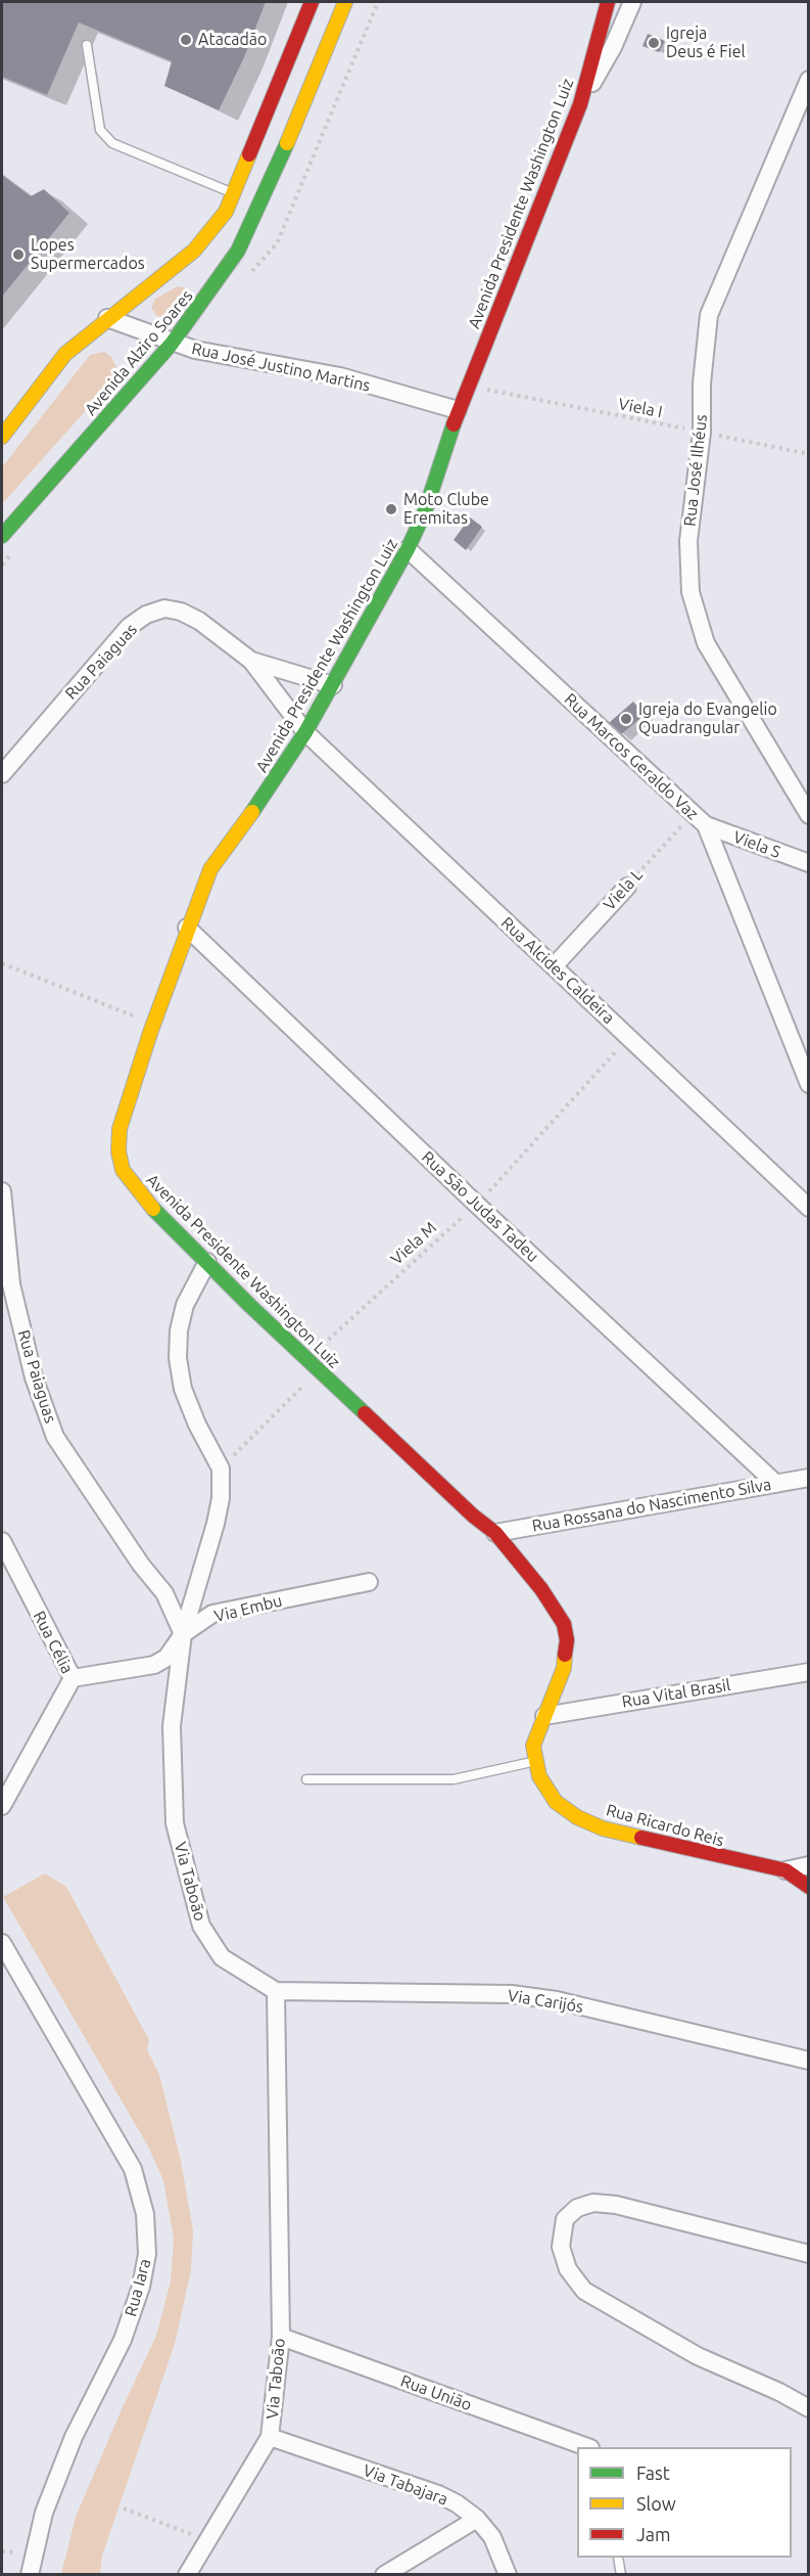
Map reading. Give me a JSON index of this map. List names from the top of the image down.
{
  "streets": {
    "street": [
      "Avenida Presidente Washington Luiz",
      "Avenida Alziro Soares",
      "Rua José Justino Martins",
      "Rua José Ilhéus",
      "Rua Paiaguas",
      "Rua Marcos Geraldo Vaz",
      "Viela S",
      "Viela L",
      "Rua Alcides Caldeira",
      "Rua São Judas Tadeu",
      "Rua Rossana do Nascimento Silva",
      "Via Embu",
      "Rua Célia",
      "Rua Vital Brasil",
      "Rua Ricardo Reis",
      "Via Taboão",
      "Via Carijós",
      "Rua Iara",
      "Rua União",
      "Via Tabajara"
    ],
    "path": ["Viela I", "Viela M"]
  },
  "crossings": [
    ["Avenida Presidente Washington Luiz", "Rua José Justino Martins"],
    ["Avenida Presidente Washington Luiz", "Viela I"],
    ["Avenida Presidente Washington Luiz", "Rua Paiaguas"],
    ["Avenida Presidente Washington Luiz", "Rua Marcos Geraldo Vaz"],
    ["Avenida Presidente Washington Luiz", "Rua Alcides Caldeira"],
    ["Avenida Presidente Washington Luiz", "Rua São Judas Tadeu"],
    ["Avenida Presidente Washington Luiz", "Viela M"],
    ["Avenida Presidente Washington Luiz", "Rua Rossana do Nascimento Silva"],
    ["Avenida Presidente Washington Luiz", "Rua Ricardo Reis"],
    ["Avenida Alziro Soares", "Rua José Justino Martins"],
    ["Viela I", "Rua José Ilhéus"],
    ["Rua Paiaguas", "Rua Alcides Caldeira"],
    ["Rua Paiaguas", "Via Embu"],
    ["Rua Paiaguas", "Via Taboão"],
    ["Rua Marcos Geraldo Vaz", "Viela S"],
    ["Rua Marcos Geraldo Vaz", "Viela L"],
    ["Viela S", "Viela L"],
    ["Viela L", "Rua Alcides Caldeira"],
    ["Rua Alcides Caldeira", "Viela M"],
    ["Rua São Judas Tadeu", "Viela M"],
    ["Rua São Judas Tadeu", "Rua Rossana do Nascimento Silva"],
    ["Viela M", "Via Taboão"],
    ["Via Embu", "Rua Célia"],
    ["Via Embu", "Via Taboão"],
    ["Rua Vital Brasil", "Rua Ricardo Reis"],
    ["Via Taboão", "Via Carijós"],
    ["Via Taboão", "Rua União"],
    ["Via Taboão", "Via Tabajara"]
  ],
  "places": [
    "Atacadão",
    "Igreja Deus é Fiel",
    "Lopes Supermercados",
    "Moto Clube Eremitas",
    "Igreja do Evangelio Quadrangular"
  ],
  "legend": ["Fast", "Slow", "Jam"]
}
